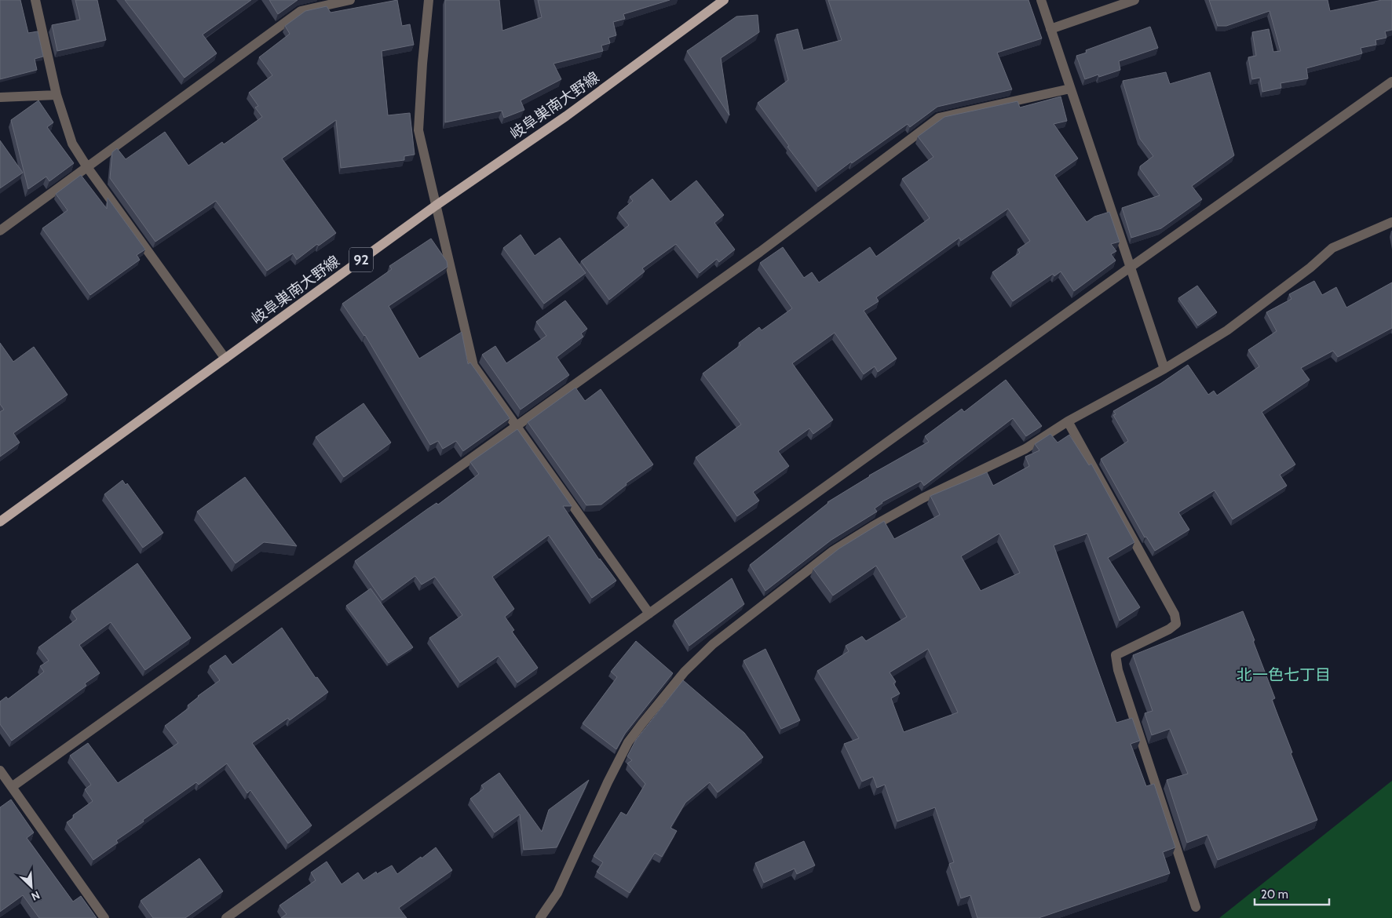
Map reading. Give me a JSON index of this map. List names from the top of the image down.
{
  "streets": {
    "main road": ["岐阜巣南大野線", "92"]
  },
  "districts": ["北一色七丁目"],
  "scale_bar": "20 m",
  "north": "bottom right"
}
